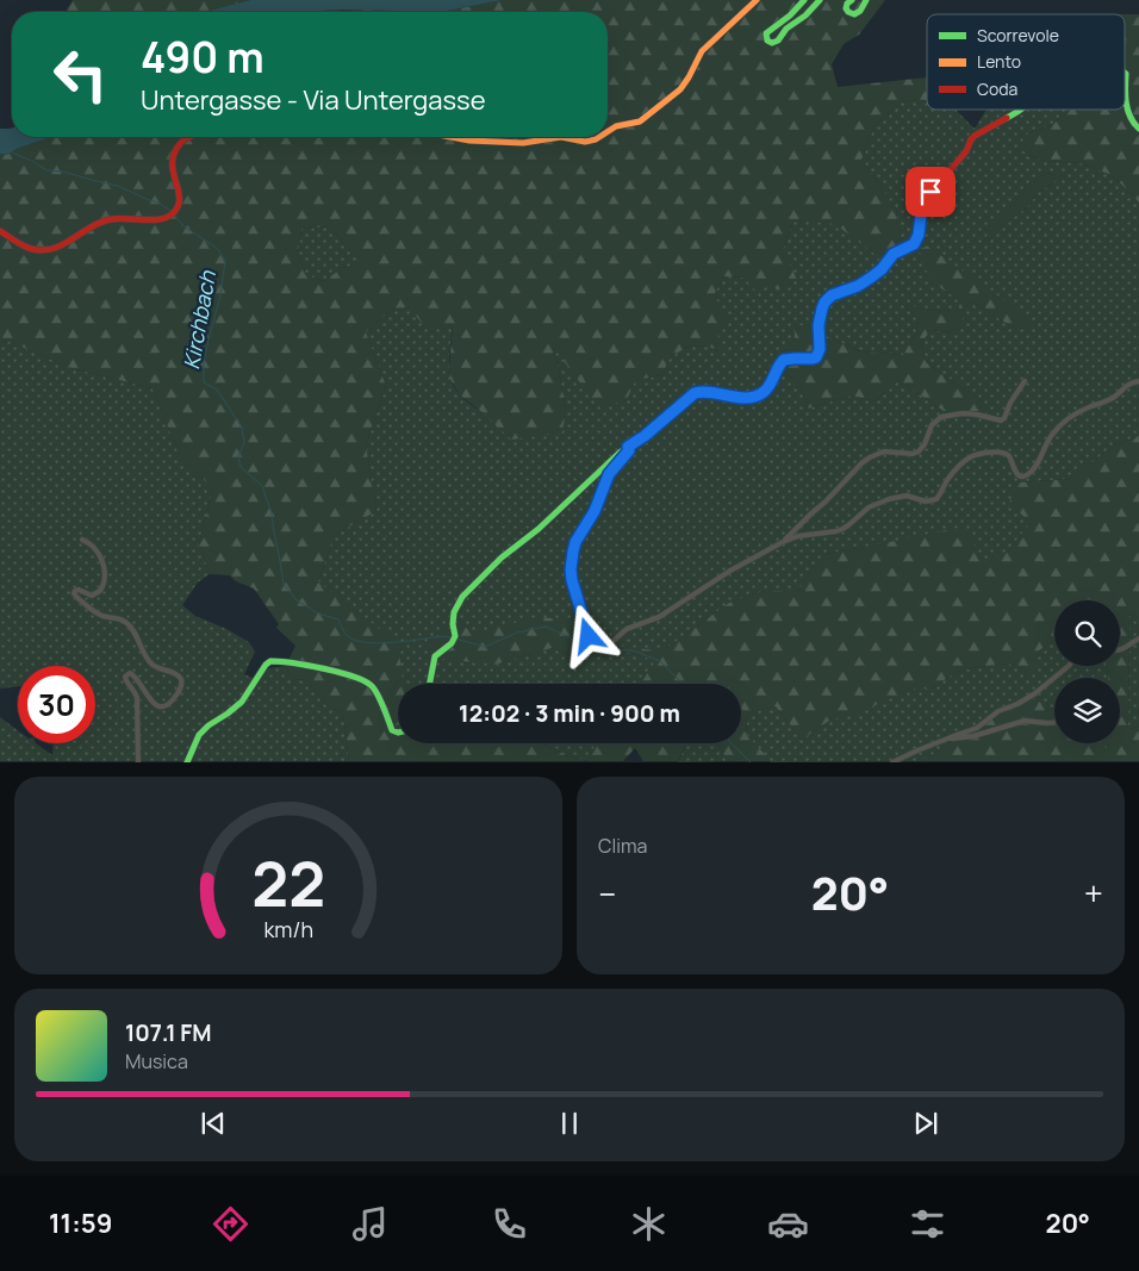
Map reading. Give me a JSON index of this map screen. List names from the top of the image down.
{
  "water": ["Kirchbach"],
  "legend": ["Scorrevole", "Lento", "Coda"],
  "page": {
    "turn": ["490 m", "Untergasse - Via Untergasse"],
    "limit": "30",
    "trip": "12:02 · 3 min · 900 m",
    "tile": "Clima",
    "heat": ["−", "20°", "+"],
    "song": ["107.1 FM", "Musica"],
    "tabs": ["11:59", "20°"],
    "gauge": ["22", "km/h"]
  }
}
